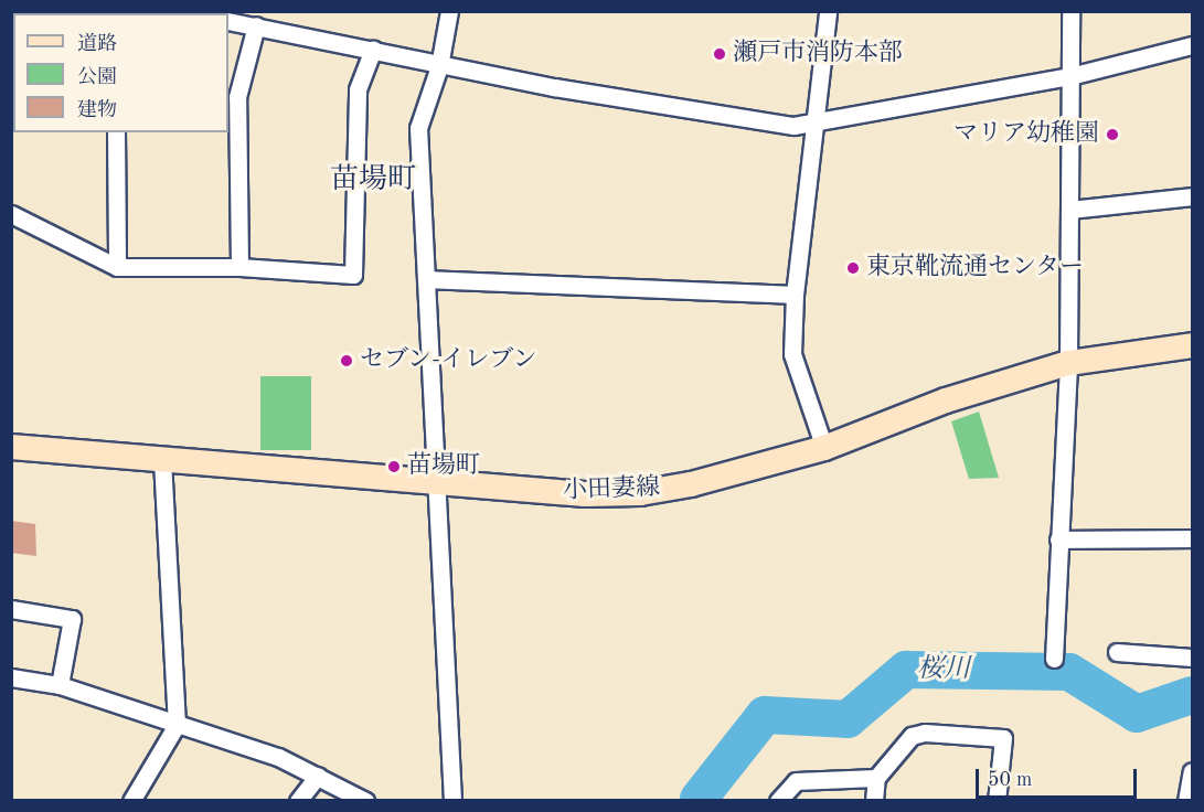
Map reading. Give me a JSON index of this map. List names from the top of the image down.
{
  "streets": {
    "street": ["小田妻線"]
  },
  "districts": ["苗場町"],
  "water": ["桜川"],
  "places": [
    "瀬戸市消防本部",
    "マリア幼稚園",
    "東京靴流通センター",
    "セブン-イレブン",
    "苗場町"
  ],
  "legend": ["道路", "公園", "建物"],
  "scale_bar": "50 m"
}
